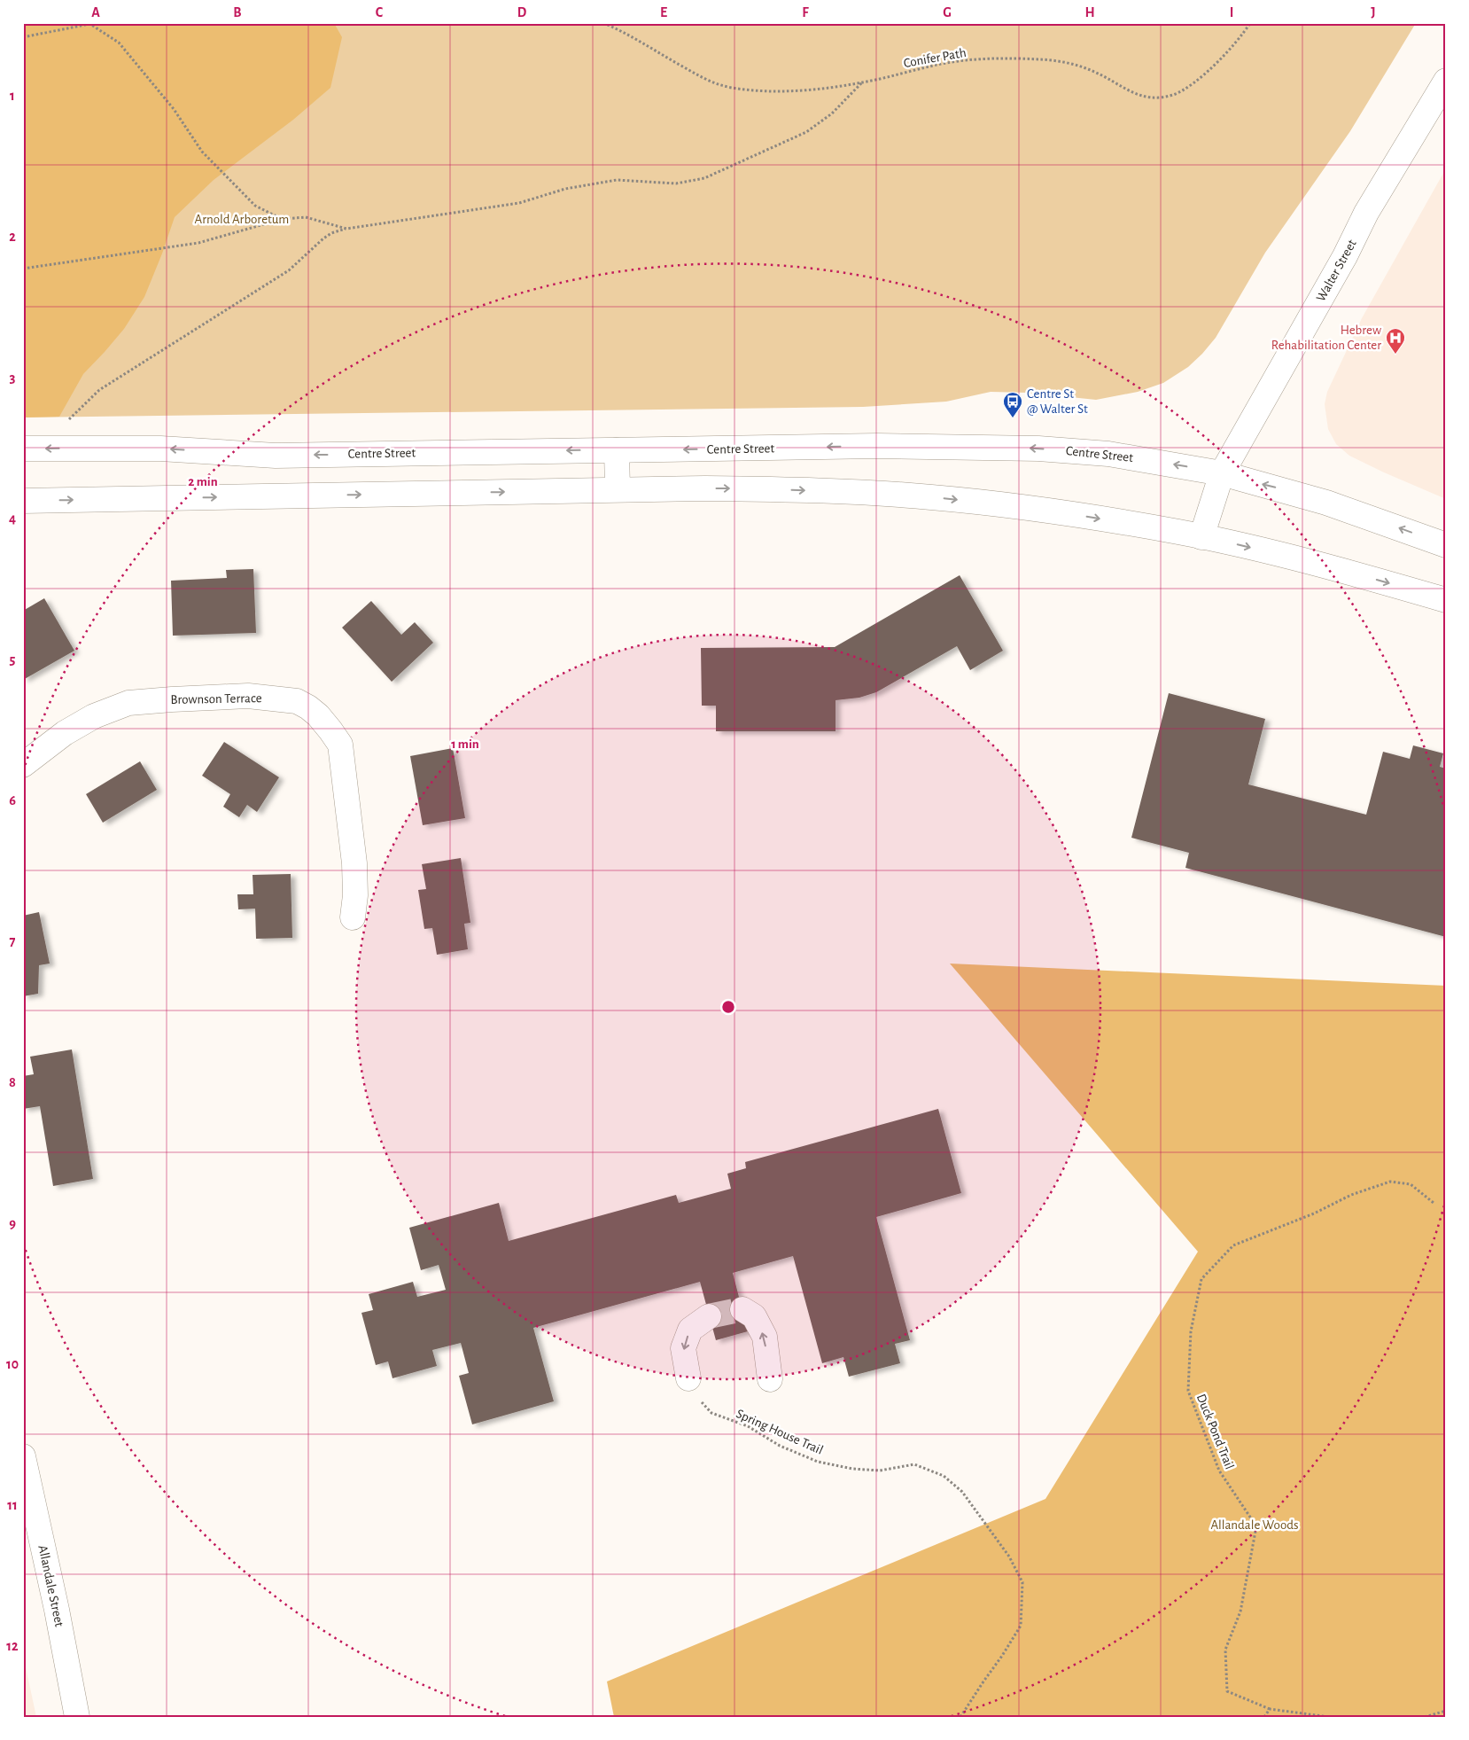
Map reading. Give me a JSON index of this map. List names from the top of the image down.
{
  "streets": {
    "main road": [
      "Walter Street",
      "Centre Street",
      "Brownson Terrace",
      "Allandale Street"
    ],
    "path": ["Conifer Path", "Spring House Trail", "Duck Pond Trail"]
  },
  "crossings": [
    ["Walter Street", "Centre Street"]
  ],
  "parks": ["Arnold Arboretum", "Allandale Woods"],
  "places": {
    "hospital": ["Hebrew Rehabilitation Center"],
    "bus stop": ["Centre St @ Walter St"]
  },
  "grid": {
    "columns": [
      "A",
      "B",
      "C",
      "D",
      "E",
      "F",
      "G",
      "H",
      "I",
      "J"
    ],
    "rows": [
      "1",
      "2",
      "3",
      "4",
      "5",
      "6",
      "7",
      "8",
      "9",
      "10",
      "11",
      "12"
    ]
  },
  "rings": ["2 min", "1 min"]
}
